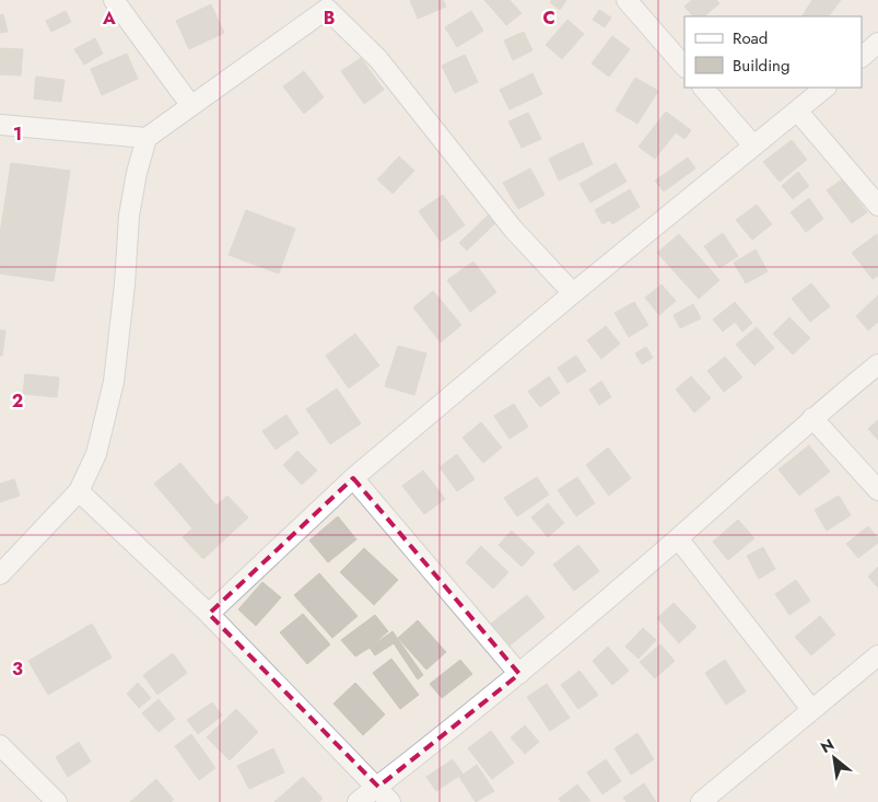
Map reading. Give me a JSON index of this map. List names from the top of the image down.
{
  "legend": ["Road", "Building"],
  "north": "top left",
  "grid": {
    "columns": ["A", "B", "C"],
    "rows": ["1", "2", "3"]
  }
}
